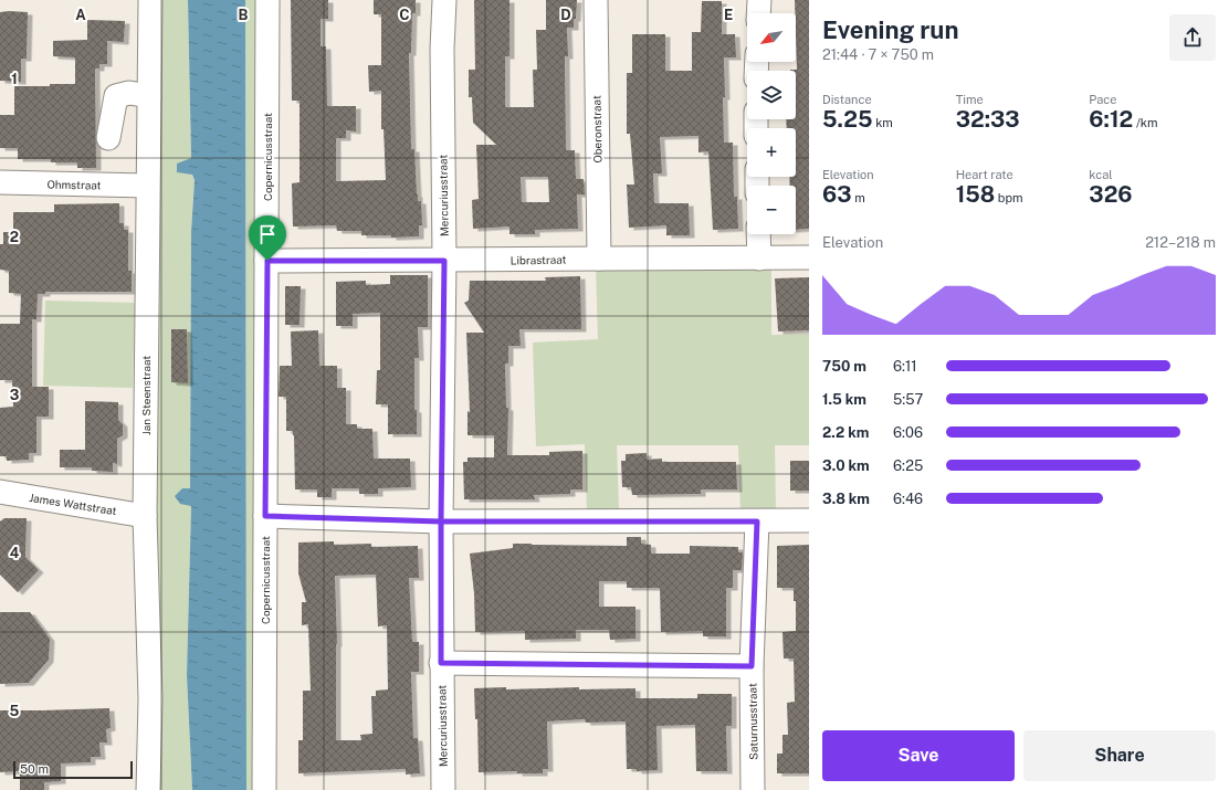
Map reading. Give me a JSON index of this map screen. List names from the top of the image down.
{
  "streets": {
    "street": [
      "Oberonstraat",
      "Copernicusstraat",
      "Ohmstraat",
      "Mercuriusstraat",
      "Librastraat",
      "Jan Steenstraat",
      "James Wattstraat",
      "Saturnusstraat"
    ]
  },
  "crossings": [
    ["Oberonstraat", "Librastraat"],
    ["Copernicusstraat", "Librastraat"],
    ["Ohmstraat", "Jan Steenstraat"],
    ["Mercuriusstraat", "Librastraat"],
    ["Jan Steenstraat", "James Wattstraat"]
  ],
  "scale_bar": "50 m",
  "north": "bottom left",
  "page": {
    "heading": ["Evening run", "21:44 · 7 × 750 m"],
    "map_buttons": ["+", "−"],
    "stats": [
      ["Distance", "5.25 km"],
      ["Time", "32:33"],
      ["Pace", "6:12 /km"],
      ["Elevation", "63 m"],
      ["Heart rate", "158 bpm"],
      ["kcal", "326"]
    ],
    "chart": ["Elevation", "212–218 m"],
    "list": [
      {
        "name": "750 m",
        "note": "6:11"
      },
      {
        "name": "1.5 km",
        "note": "5:57"
      },
      {
        "name": "2.2 km",
        "note": "6:06"
      },
      {
        "name": "3.0 km",
        "note": "6:25"
      },
      {
        "name": "3.8 km",
        "note": "6:46"
      }
    ],
    "buttons": ["Save", "Share"],
    "scale": "50 m"
  },
  "grid": {
    "columns": [
      "A",
      "B",
      "C",
      "D",
      "E"
    ],
    "rows": [
      "1",
      "2",
      "3",
      "4",
      "5"
    ]
  }
}
